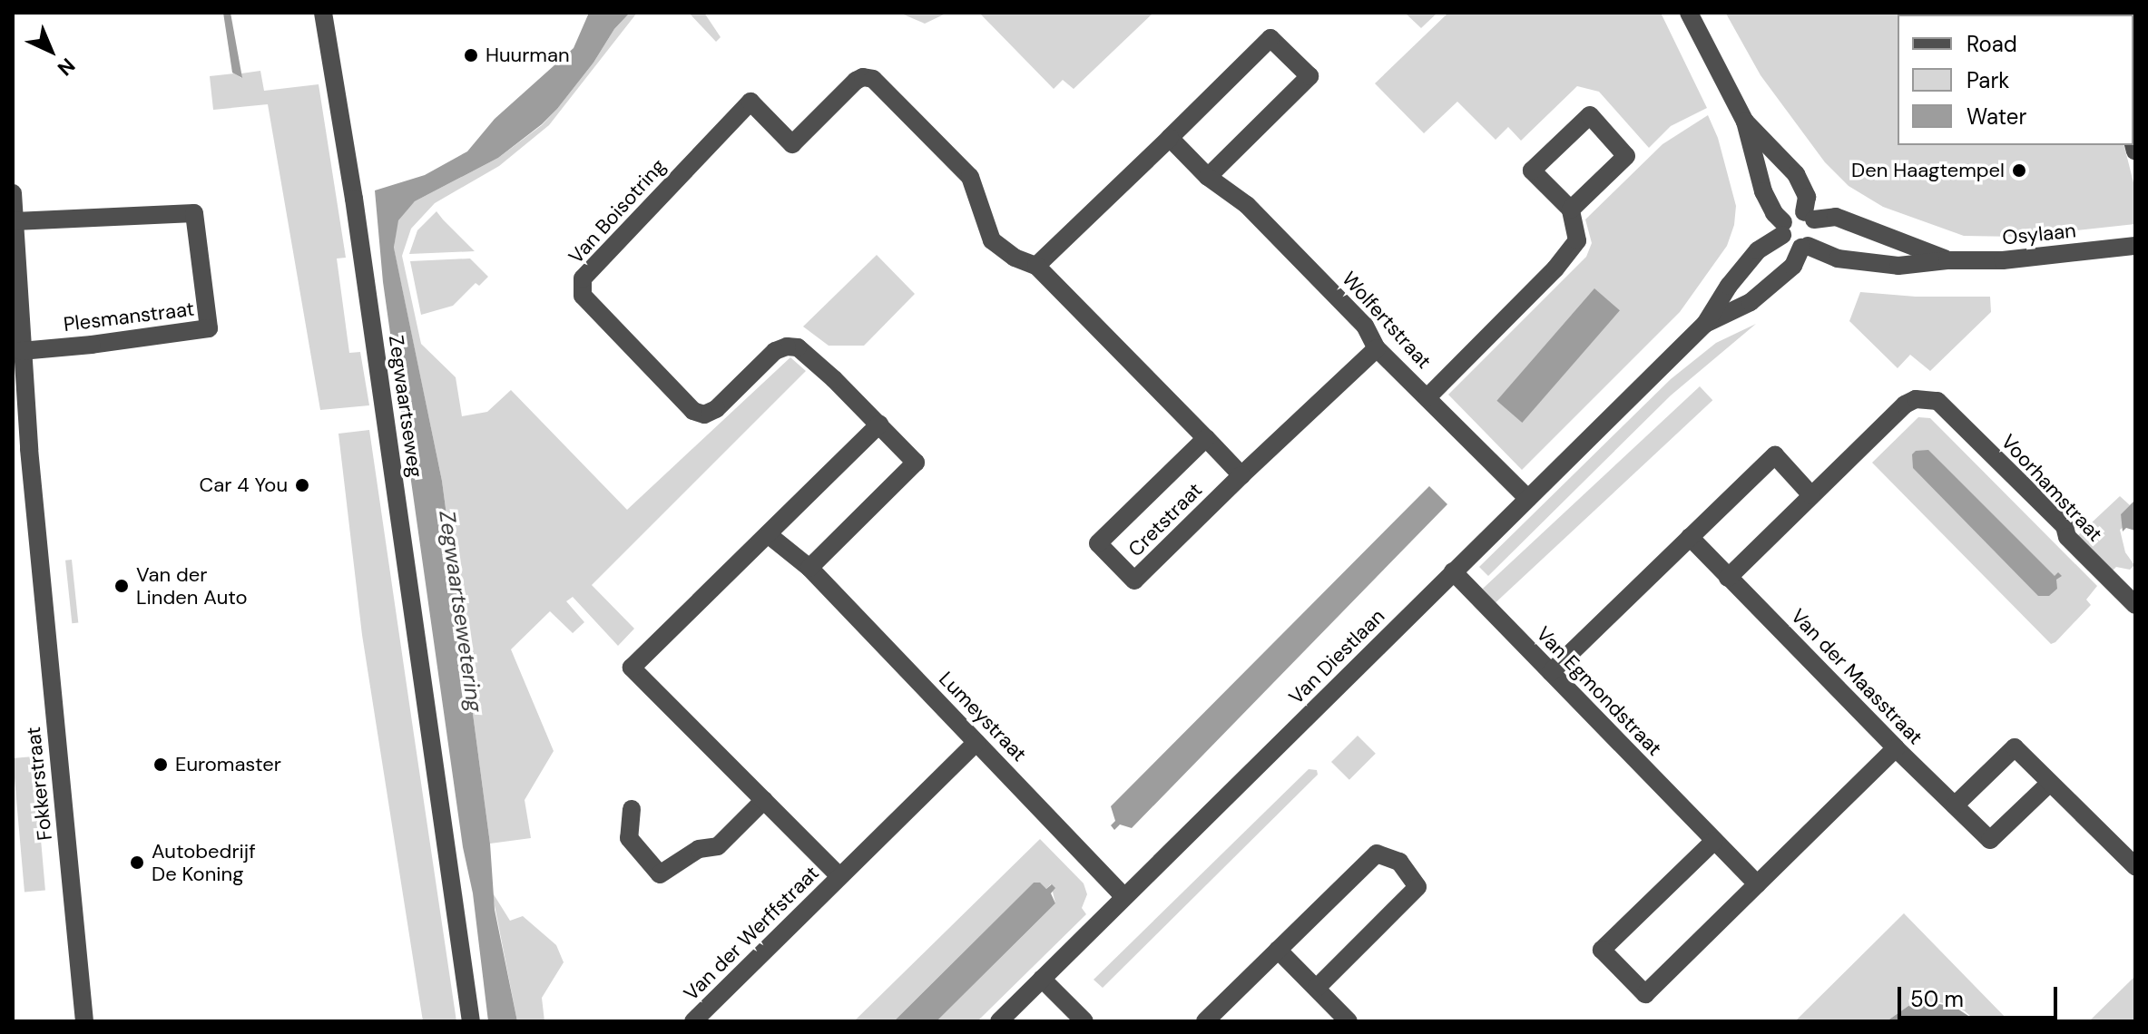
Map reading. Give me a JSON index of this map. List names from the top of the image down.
{
  "streets": {
    "street": [
      "Van Boisotring",
      "Osylaan",
      "Plesmanstraat",
      "Wolfertstraat",
      "Zegwaartseweg",
      "Voorhamstraat",
      "Cretstraat",
      "Van Diestlaan",
      "Van der Maasstraat",
      "Van Egmondstraat",
      "Lumeystraat",
      "Fokkerstraat",
      "Van der Werffstraat"
    ]
  },
  "crossings": [
    ["Van Boisotring", "Lumeystraat"],
    ["Osylaan", "Van Diestlaan"],
    ["Plesmanstraat", "Fokkerstraat"],
    ["Wolfertstraat", "Van Diestlaan"],
    ["Van Diestlaan", "Van Egmondstraat"],
    ["Van Diestlaan", "Lumeystraat"],
    ["Lumeystraat", "Van der Werffstraat"]
  ],
  "water": ["Zegwaartsewetering"],
  "places": [
    "Huurman",
    "Den Haagtempel",
    "Car 4 You",
    "Van der Linden Auto",
    "Euromaster",
    "Autobedrijf De Koning"
  ],
  "legend": ["Road", "Park", "Water"],
  "scale_bar": "50 m",
  "north": "bottom right"
}
